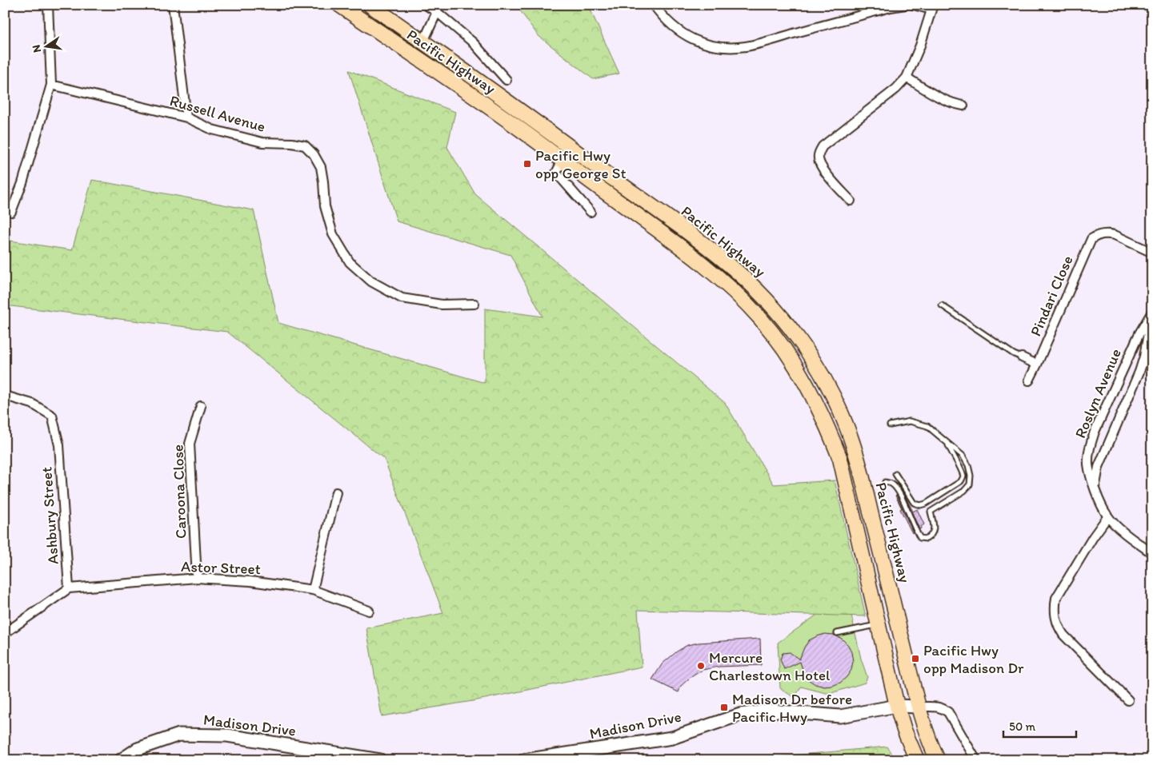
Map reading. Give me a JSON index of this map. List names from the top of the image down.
{
  "streets": {
    "highway": ["Pacific Highway"],
    "main road": ["Madison Drive"],
    "street": [
      "Russell Avenue",
      "Pindari Close",
      "Roslyn Avenue",
      "Caroona Close",
      "Ashbury Street",
      "Astor Street"
    ]
  },
  "crossings": [
    ["Pacific Highway", "Madison Drive"],
    ["Caroona Close", "Astor Street"],
    ["Ashbury Street", "Astor Street"]
  ],
  "places": {
    "transit": ["Pacific Hwy opp George St", "Pacific Hwy opp Madison Dr", "Madison Dr before Pacific Hwy"],
    "other": ["Mercure Charlestown Hotel"]
  },
  "scale_bar": "50 m",
  "north": "left"
}
